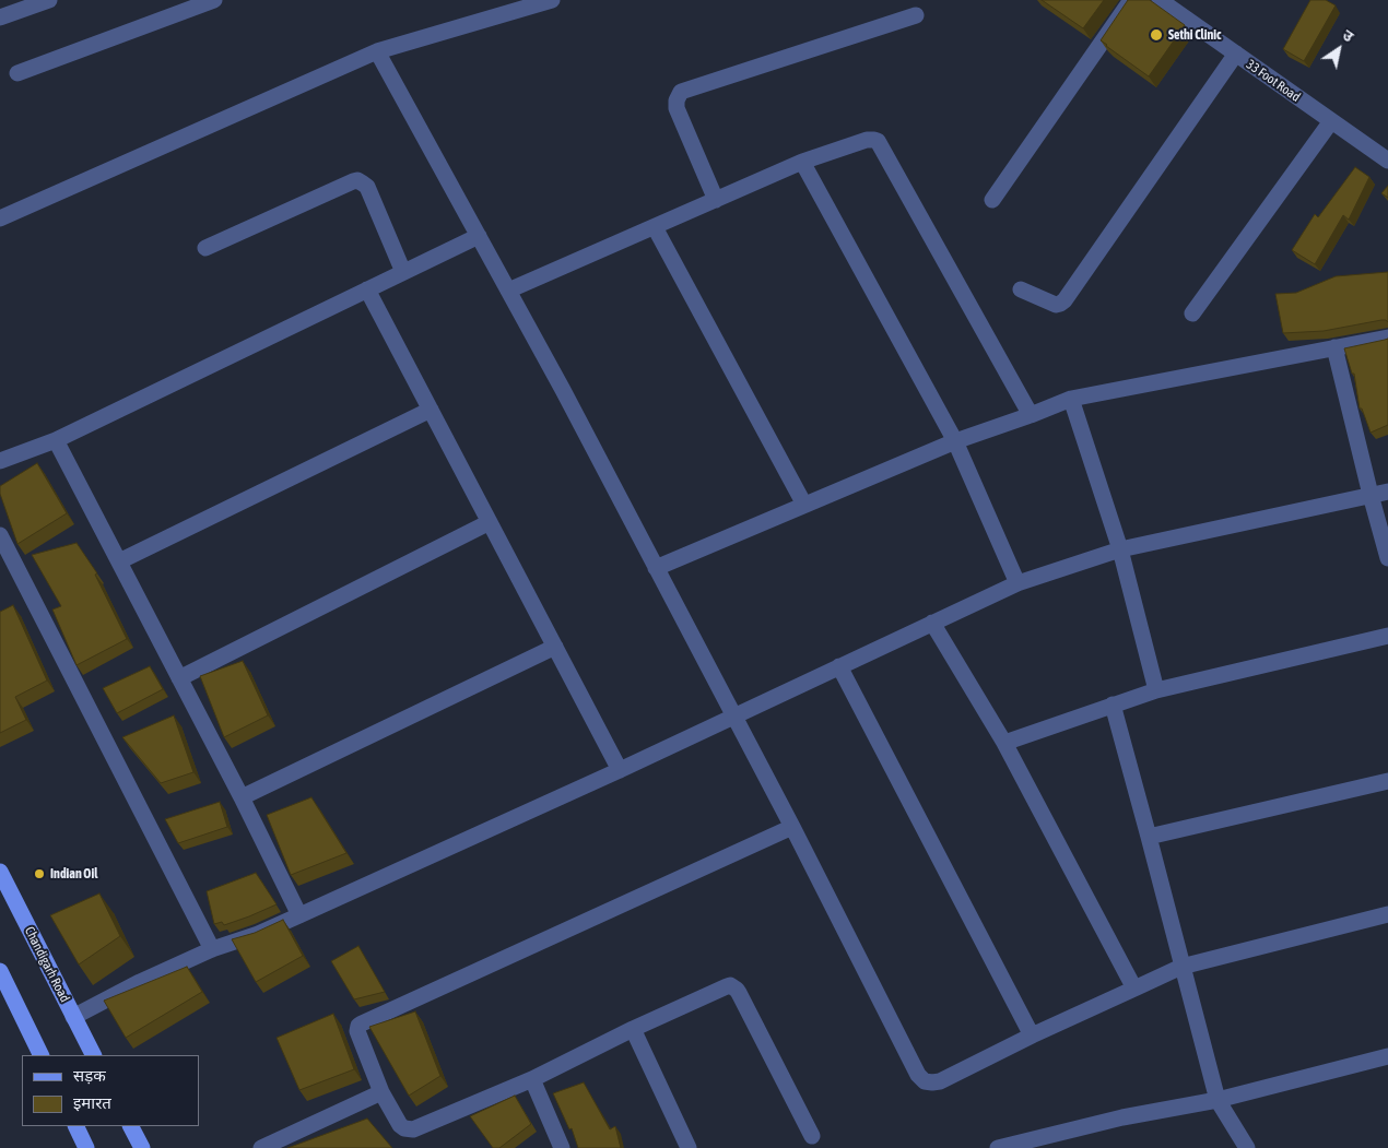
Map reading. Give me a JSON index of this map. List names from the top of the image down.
{
  "streets": {
    "main road": ["Chandigarh Road"],
    "street": ["33 Foot Road"]
  },
  "places": ["Sethi Clinic", "Indian Oil"],
  "legend": ["सड़क", "इमारत"],
  "north": "top right"
}
